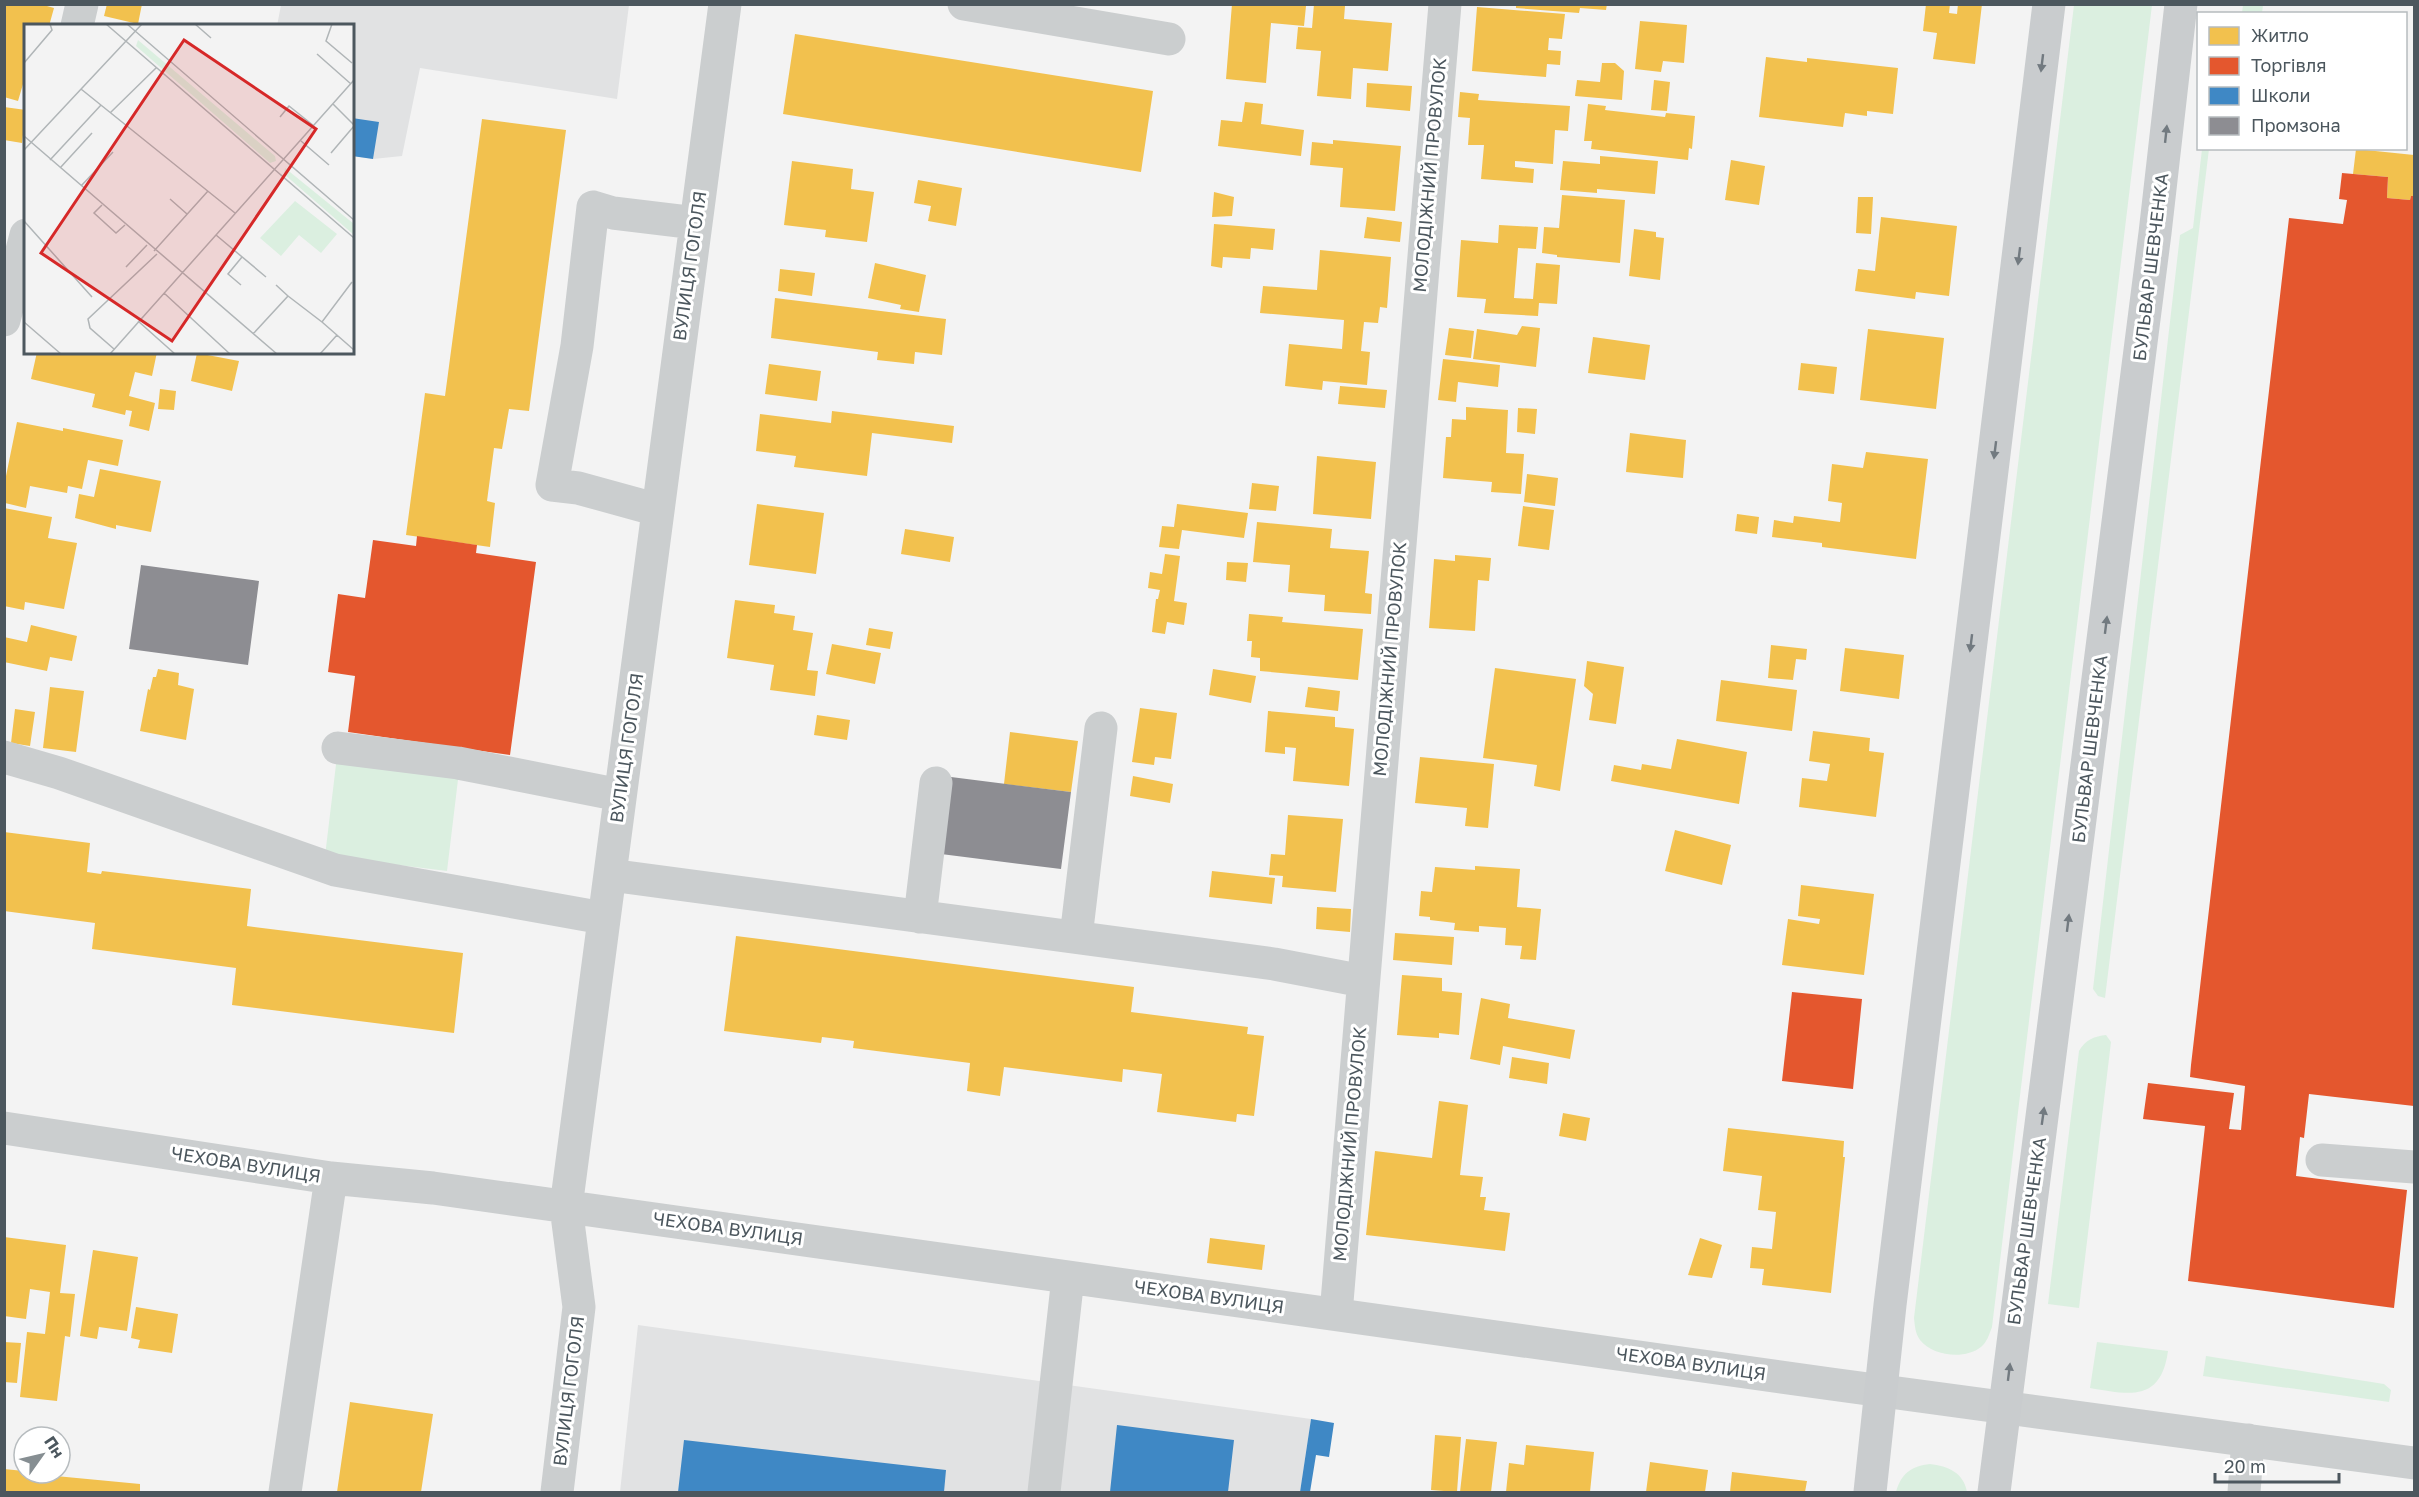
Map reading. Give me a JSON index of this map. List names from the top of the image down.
{
  "streets": {
    "main road": ["БУЛЬВАР ШЕВЧЕНКА"],
    "street": ["МОЛОДІЖНИЙ ПРОВУЛОК", "ВУЛИЦЯ ГОГОЛЯ", "ЧЕХОВА ВУЛИЦЯ"]
  },
  "crossings": [
    ["МОЛОДІЖНИЙ ПРОВУЛОК", "ЧЕХОВА ВУЛИЦЯ"],
    ["ВУЛИЦЯ ГОГОЛЯ", "ЧЕХОВА ВУЛИЦЯ"],
    ["БУЛЬВАР ШЕВЧЕНКА", "ЧЕХОВА ВУЛИЦЯ"]
  ],
  "legend": [
    "Житло",
    "Торгівля",
    "Школи",
    "Промзона"
  ],
  "scale_bar": "20 m",
  "north": "top right"
}
